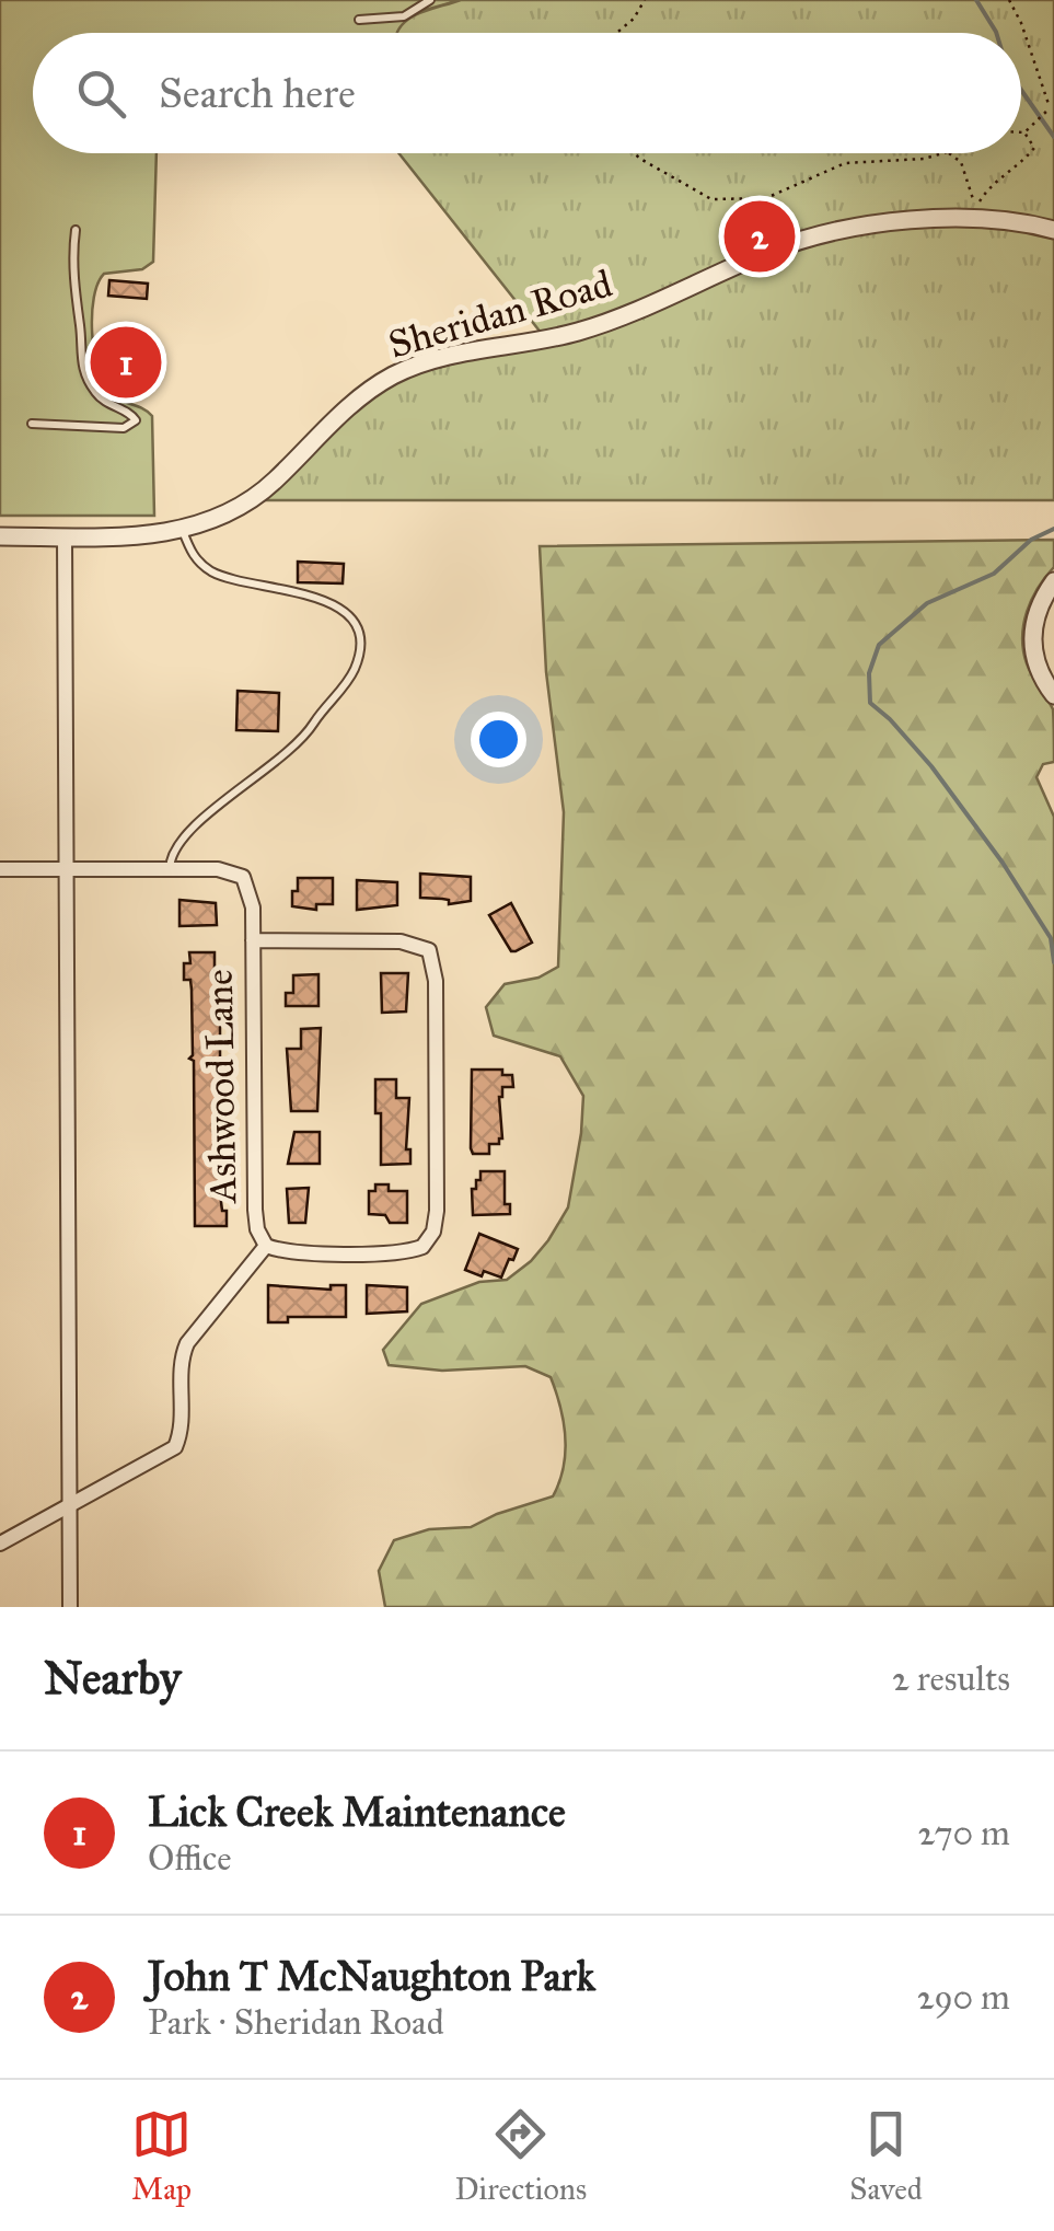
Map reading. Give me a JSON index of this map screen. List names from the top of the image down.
{
  "streets": {
    "street": ["Sheridan Road", "Ashwood Lane"]
  },
  "page": {
    "search": "Search here",
    "pins": ["2", "1"],
    "heading": ["Nearby", "2 results"],
    "list": [
      {
        "mark": "1",
        "name": "Lick Creek Maintenance",
        "note": "Office",
        "value": "270 m"
      },
      {
        "mark": "2",
        "name": "John T McNaughton Park",
        "note": "Park · Sheridan Road",
        "value": "290 m"
      }
    ],
    "nav": ["Map", "Directions", "Saved"]
  }
}
